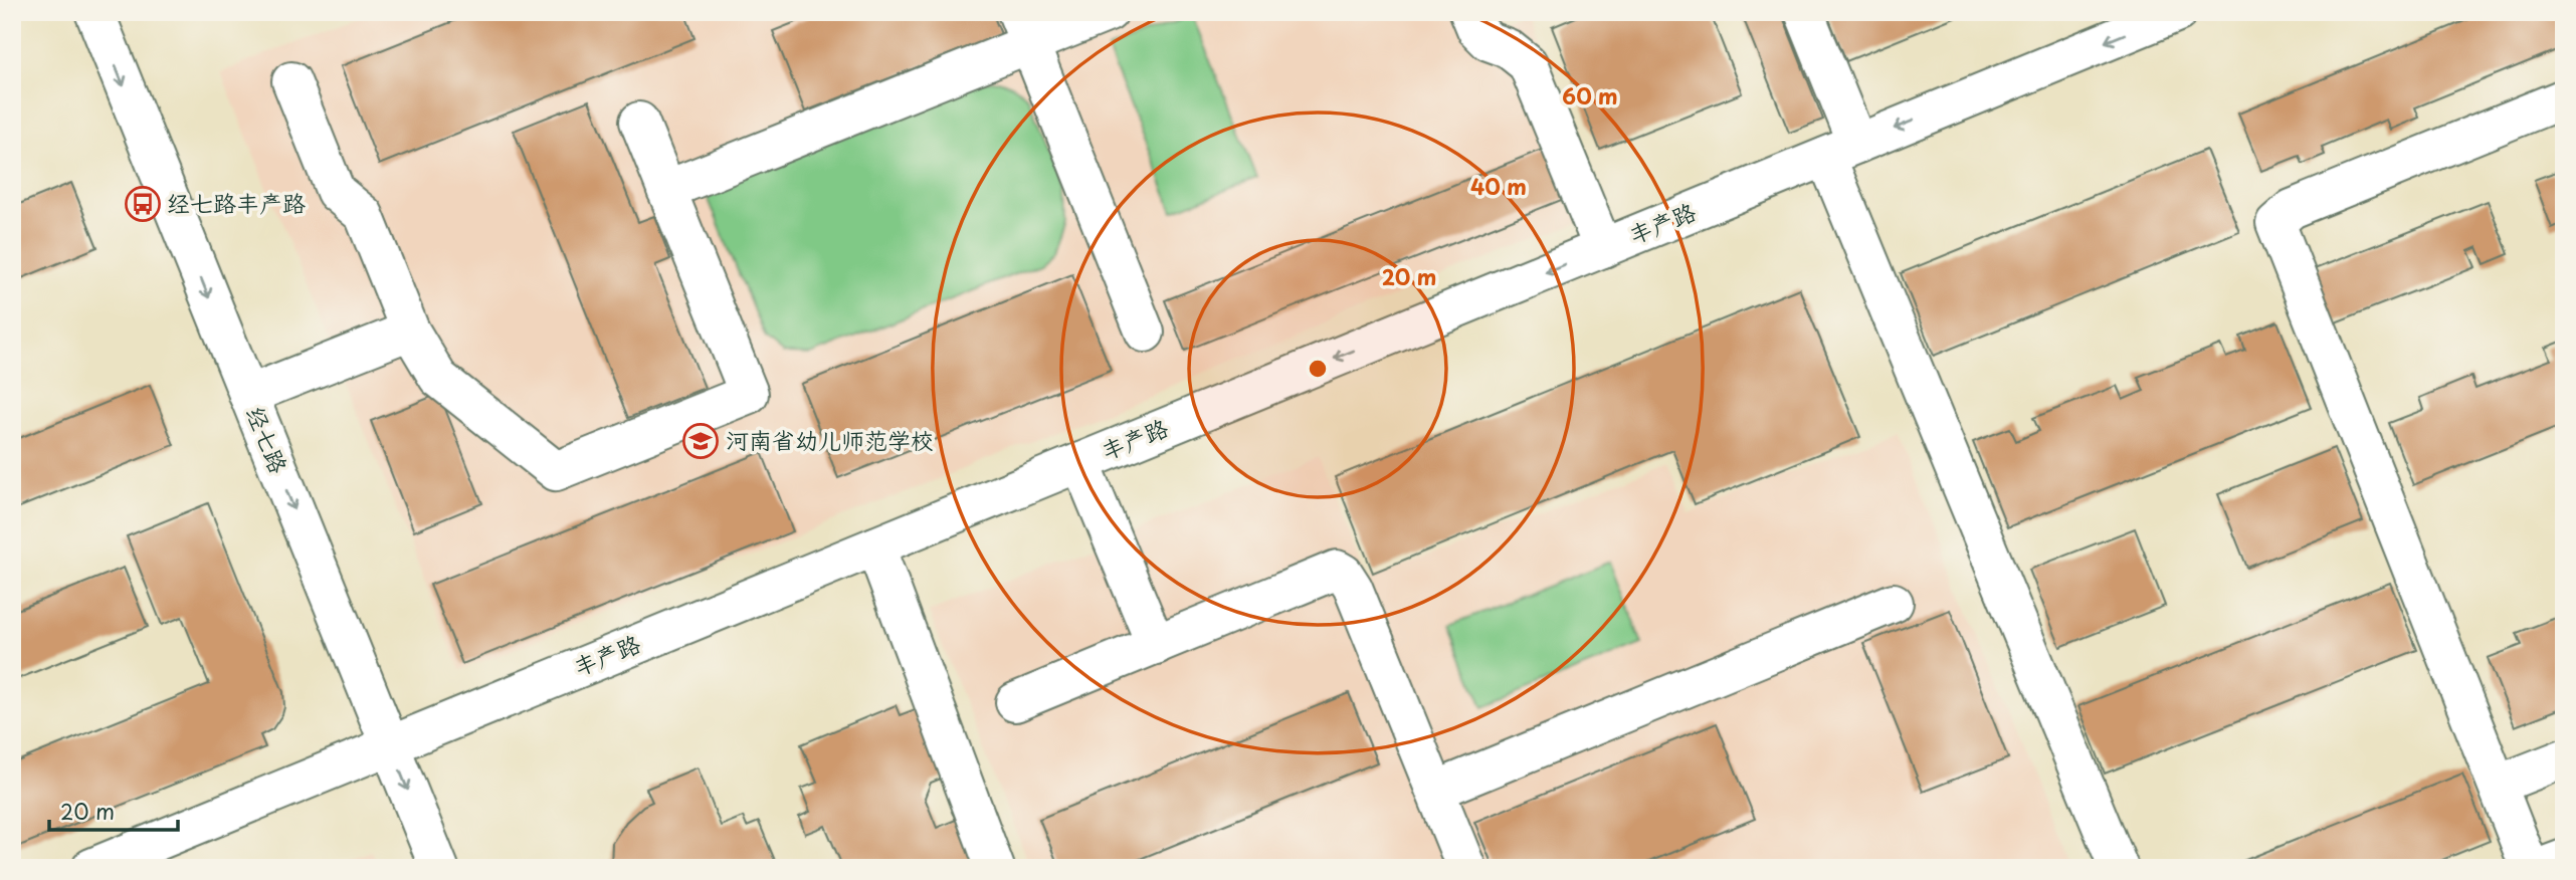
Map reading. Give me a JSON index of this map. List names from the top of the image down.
{
  "streets": {
    "street": ["丰产路", "经七路"]
  },
  "crossings": [
    ["丰产路", "经七路"]
  ],
  "one_way": ["丰产路"],
  "places": {
    "bus stop": ["经七路丰产路"],
    "school or university": ["河南省幼儿师范学校"]
  },
  "scale_bar": "20 m",
  "rings": ["60 m", "40 m", "20 m"]
}
